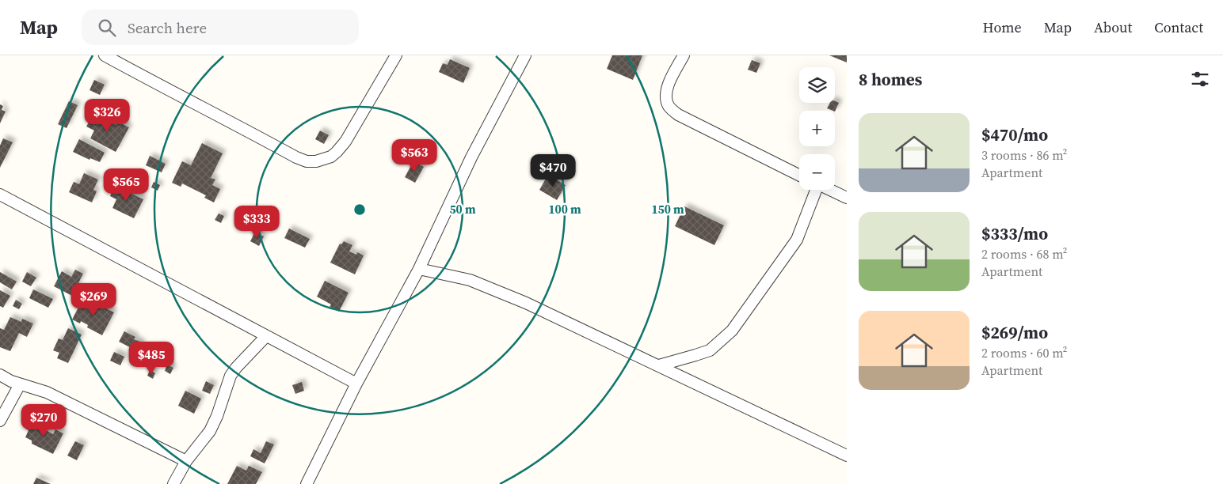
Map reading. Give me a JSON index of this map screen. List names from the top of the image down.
{
  "page": {
    "header": "Map",
    "search": "Search here",
    "nav": [
      "Home",
      "Map",
      "About",
      "Contact"
    ],
    "heading": "8 homes",
    "map_buttons": ["+", "−"],
    "price": [
      "$326",
      "$563",
      "$470",
      "$565",
      "$333",
      "$269",
      "$485",
      "$270"
    ],
    "list": [
      {
        "name": "$470/mo",
        "note": "3 rooms · 86 m² · Apartment"
      },
      {
        "name": "$333/mo",
        "note": "2 rooms · 68 m² · Apartment"
      },
      {
        "name": "$269/mo",
        "note": "2 rooms · 60 m² · Apartment"
      }
    ]
  },
  "rings": ["50 m", "100 m", "150 m"]
}
